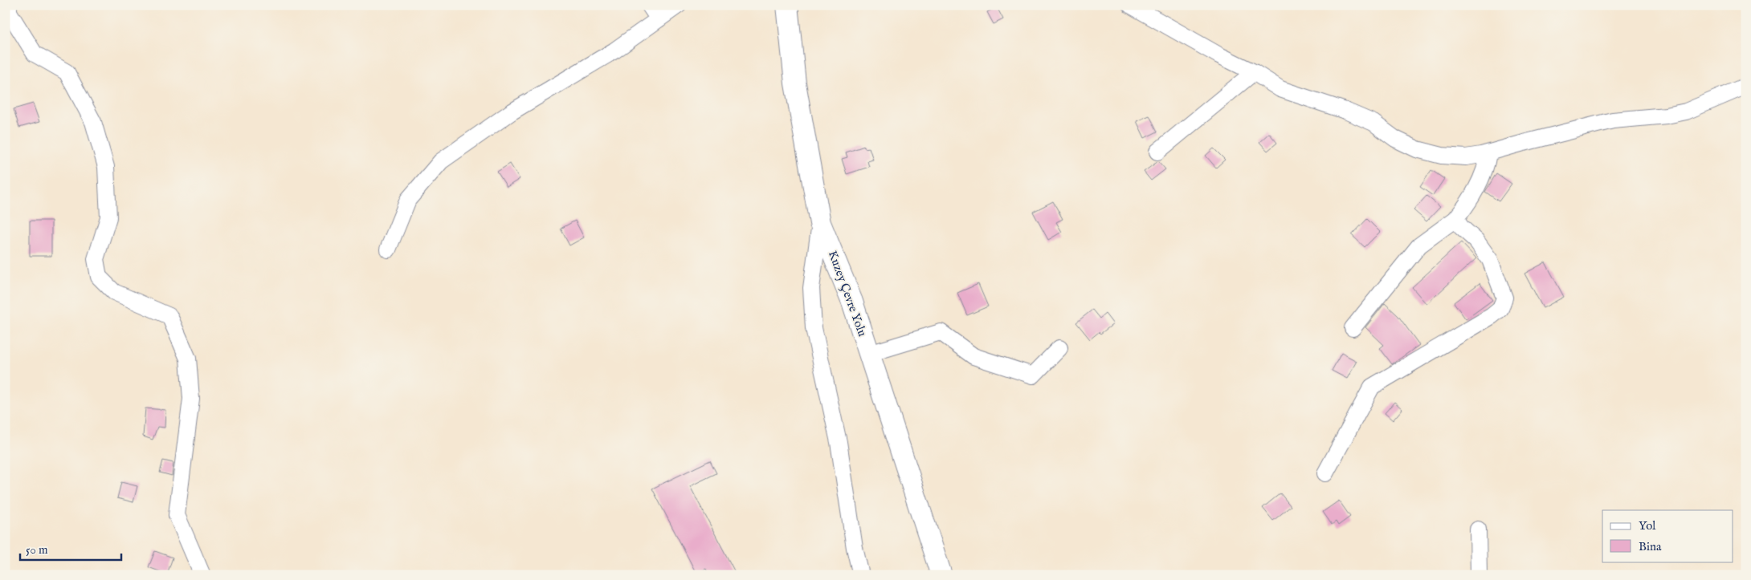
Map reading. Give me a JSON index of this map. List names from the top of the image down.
{
  "streets": {
    "main road": ["Kuzey Çevre Yolu"]
  },
  "legend": ["Yol", "Bina"],
  "scale_bar": "50 m"
}
